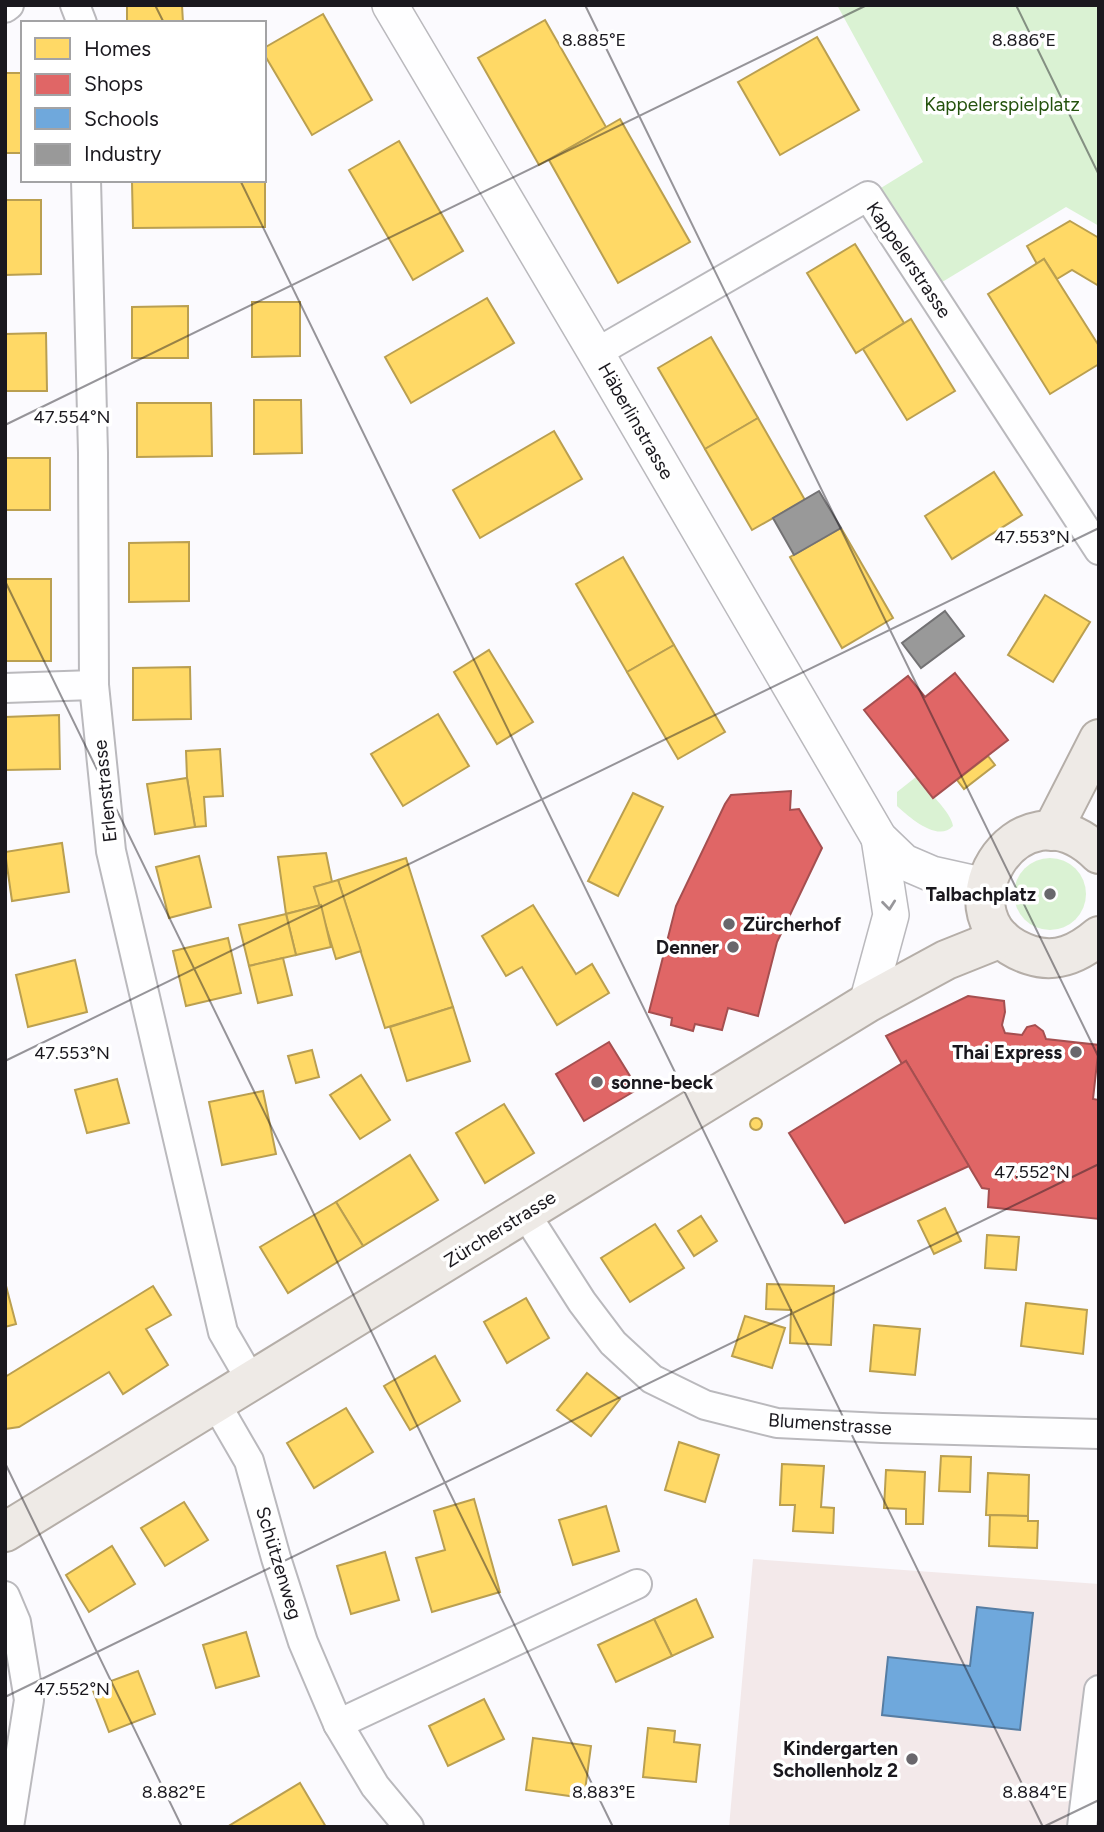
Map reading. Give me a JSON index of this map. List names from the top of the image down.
{
  "streets": {
    "main road": ["Zürcherstrasse"],
    "street": [
      "Kappelerstrasse",
      "Häberlinstrasse",
      "Erlenstrasse",
      "Blumenstrasse",
      "Schützenweg"
    ]
  },
  "crossings": [
    ["Kappelerstrasse", "Häberlinstrasse"],
    ["Häberlinstrasse", "Zürcherstrasse"],
    ["Erlenstrasse", "Zürcherstrasse"],
    ["Zürcherstrasse", "Blumenstrasse"],
    ["Zürcherstrasse", "Schützenweg"]
  ],
  "parks": ["Kappelerspielplatz"],
  "places": [
    "Talbachplatz",
    "Zürcherhof",
    "Denner",
    "Thai Express",
    "sonne-beck",
    "Kindergarten Schollenholz 2"
  ],
  "legend": [
    "Homes",
    "Shops",
    "Schools",
    "Industry"
  ],
  "coordinates": [
    "8.885°E",
    "8.886°E",
    "47.554°N",
    "47.553°N",
    "47.552°N",
    "8.882°E",
    "8.883°E",
    "8.884°E"
  ]
}
